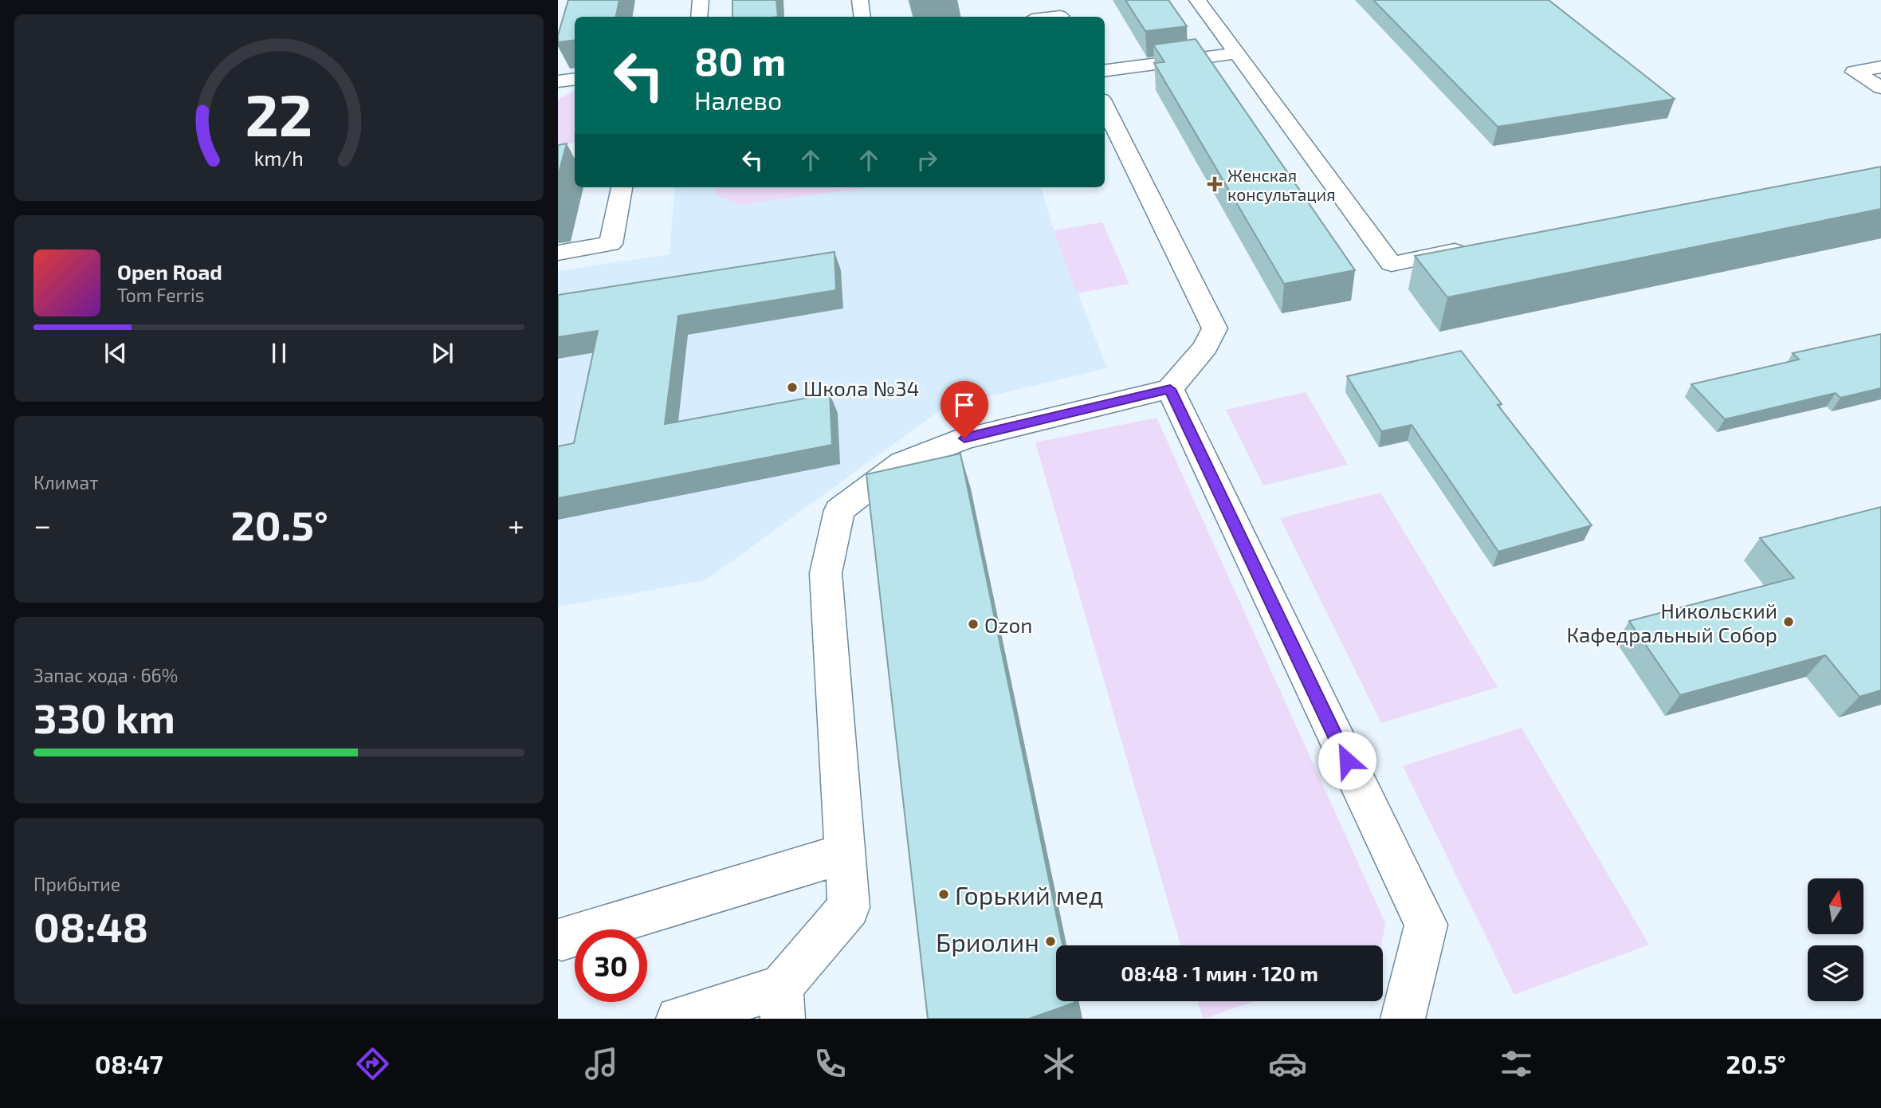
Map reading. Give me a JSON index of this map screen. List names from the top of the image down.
{
  "places": {
    "health": ["Женская консультация"],
    "other": [
      "Школа №34",
      "Никольский Кафедральный Собор",
      "Ozon",
      "Горький мед",
      "Бриолин"
    ]
  },
  "north": "top",
  "page": {
    "turn": ["80 m", "Налево"],
    "song": ["Open Road", "Tom Ferris"],
    "tile": [
      "Климат",
      ["Запас хода · 66%", "330 km"],
      ["Прибытие", "08:48"]
    ],
    "heat": ["−", "20.5°", "+"],
    "limit": "30",
    "trip": "08:48 · 1 мин · 120 m",
    "tabs": ["08:47", "20.5°"],
    "gauge": ["22", "km/h"]
  }
}
